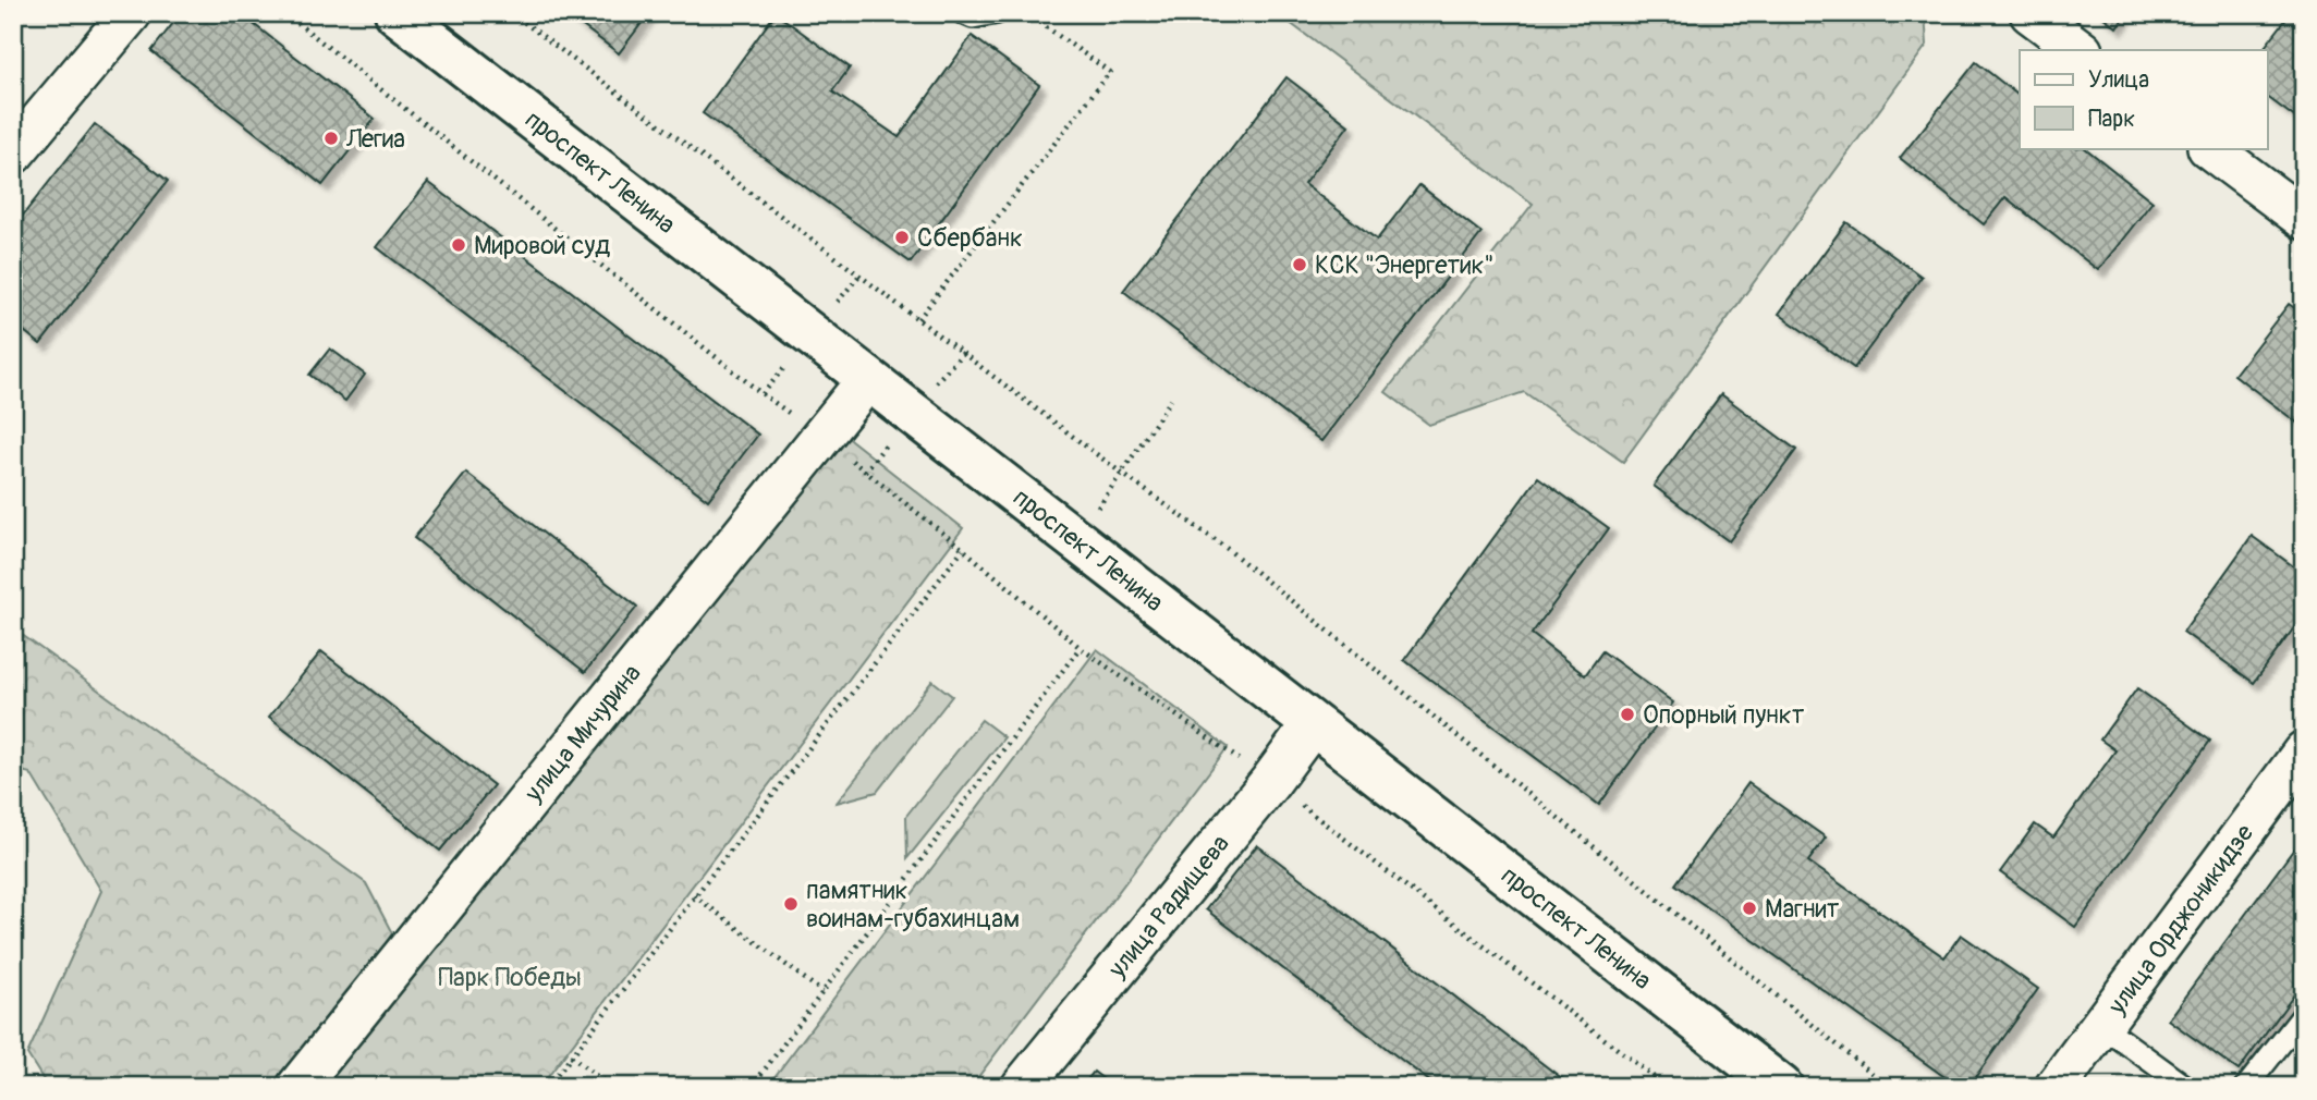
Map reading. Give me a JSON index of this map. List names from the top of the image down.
{
  "streets": {
    "main road": ["проспект Ленина"],
    "street": ["улица Мичурина", "улица Радищева", "улица Орджоникидзе"]
  },
  "crossings": [
    ["проспект Ленина", "улица Мичурина"],
    ["проспект Ленина", "улица Радищева"]
  ],
  "parks": ["Парк Победы"],
  "places": [
    "Легиа",
    "Сбербанк",
    "Мировой суд",
    "КСК \"Энергетик\"",
    "Опорный пункт",
    "памятник воинам-губахинцам",
    "Магнит"
  ],
  "legend": ["Улица", "Парк"]
}
